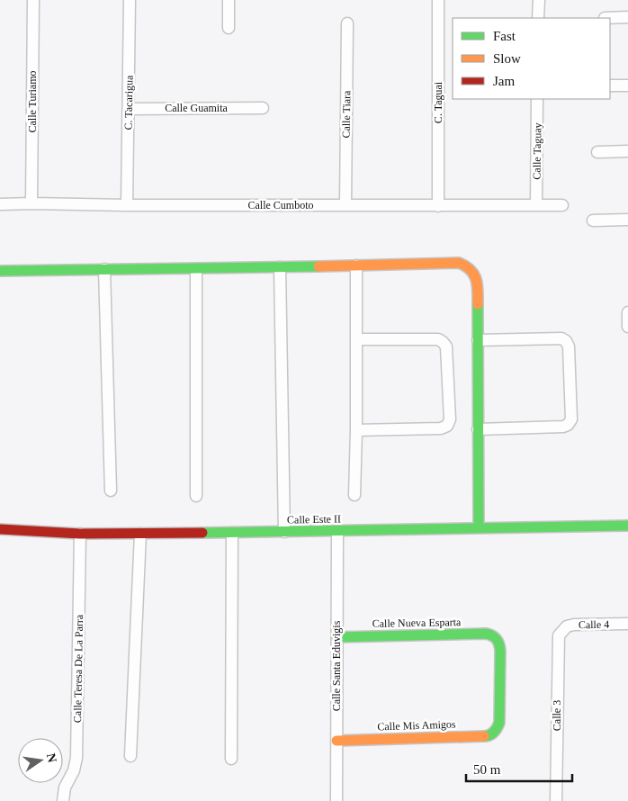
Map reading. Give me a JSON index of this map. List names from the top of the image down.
{
  "streets": {
    "street": [
      "Calle Turiamo",
      "C. Tacarigua",
      "C. Taguai",
      "Calle Guamita",
      "Calle Tiara",
      "Calle Taguay",
      "Calle Cumboto",
      "Calle Este II",
      "Calle Nueva Esparta",
      "Calle 4",
      "Calle Santa Eduvigis",
      "Calle Teresa De La Parra",
      "Calle 3",
      "Calle Mis Amigos"
    ]
  },
  "crossings": [
    ["Calle Turiamo", "Calle Cumboto"],
    ["C. Tacarigua", "Calle Guamita"],
    ["C. Tacarigua", "Calle Cumboto"],
    ["C. Taguai", "Calle Cumboto"],
    ["Calle Tiara", "Calle Cumboto"],
    ["Calle Taguay", "Calle Cumboto"],
    ["Calle Este II", "Calle Santa Eduvigis"],
    ["Calle Este II", "Calle Teresa De La Parra"],
    ["Calle Nueva Esparta", "Calle Santa Eduvigis"],
    ["Calle Nueva Esparta", "Calle Mis Amigos"],
    ["Calle 4", "Calle 3"],
    ["Calle Santa Eduvigis", "Calle Mis Amigos"]
  ],
  "legend": ["Fast", "Slow", "Jam"],
  "scale_bar": "50 m",
  "north": "right"
}
